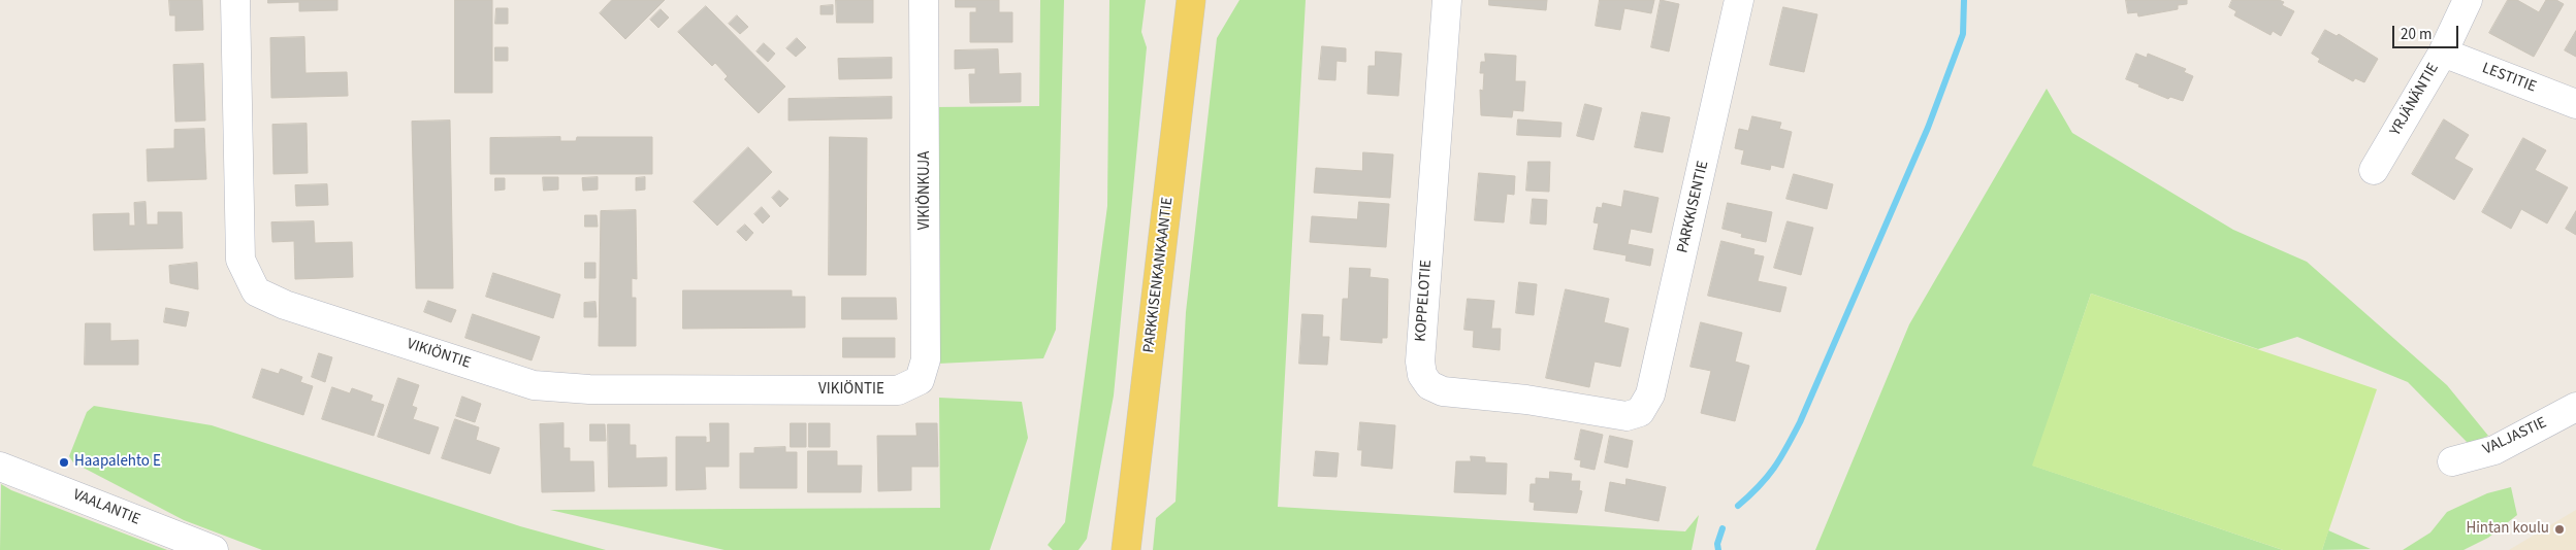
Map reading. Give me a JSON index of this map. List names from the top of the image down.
{
  "streets": {
    "main road": ["PARKKISENKANKAANTIE"],
    "street": [
      "LESTITIE",
      "YRJÄNÄNTIE",
      "VIKIÖNKUJA",
      "PARKKISENTIE",
      "KOPPELOTIE",
      "VIKIÖNTIE",
      "VALJASTIE",
      "VAALANTIE"
    ]
  },
  "crossings": [
    ["LESTITIE", "YRJÄNÄNTIE"],
    ["VIKIÖNKUJA", "VIKIÖNTIE"],
    ["PARKKISENTIE", "KOPPELOTIE"]
  ],
  "places": ["Haapalehto E", "Hintan koulu"],
  "scale_bar": "20 m"
}
